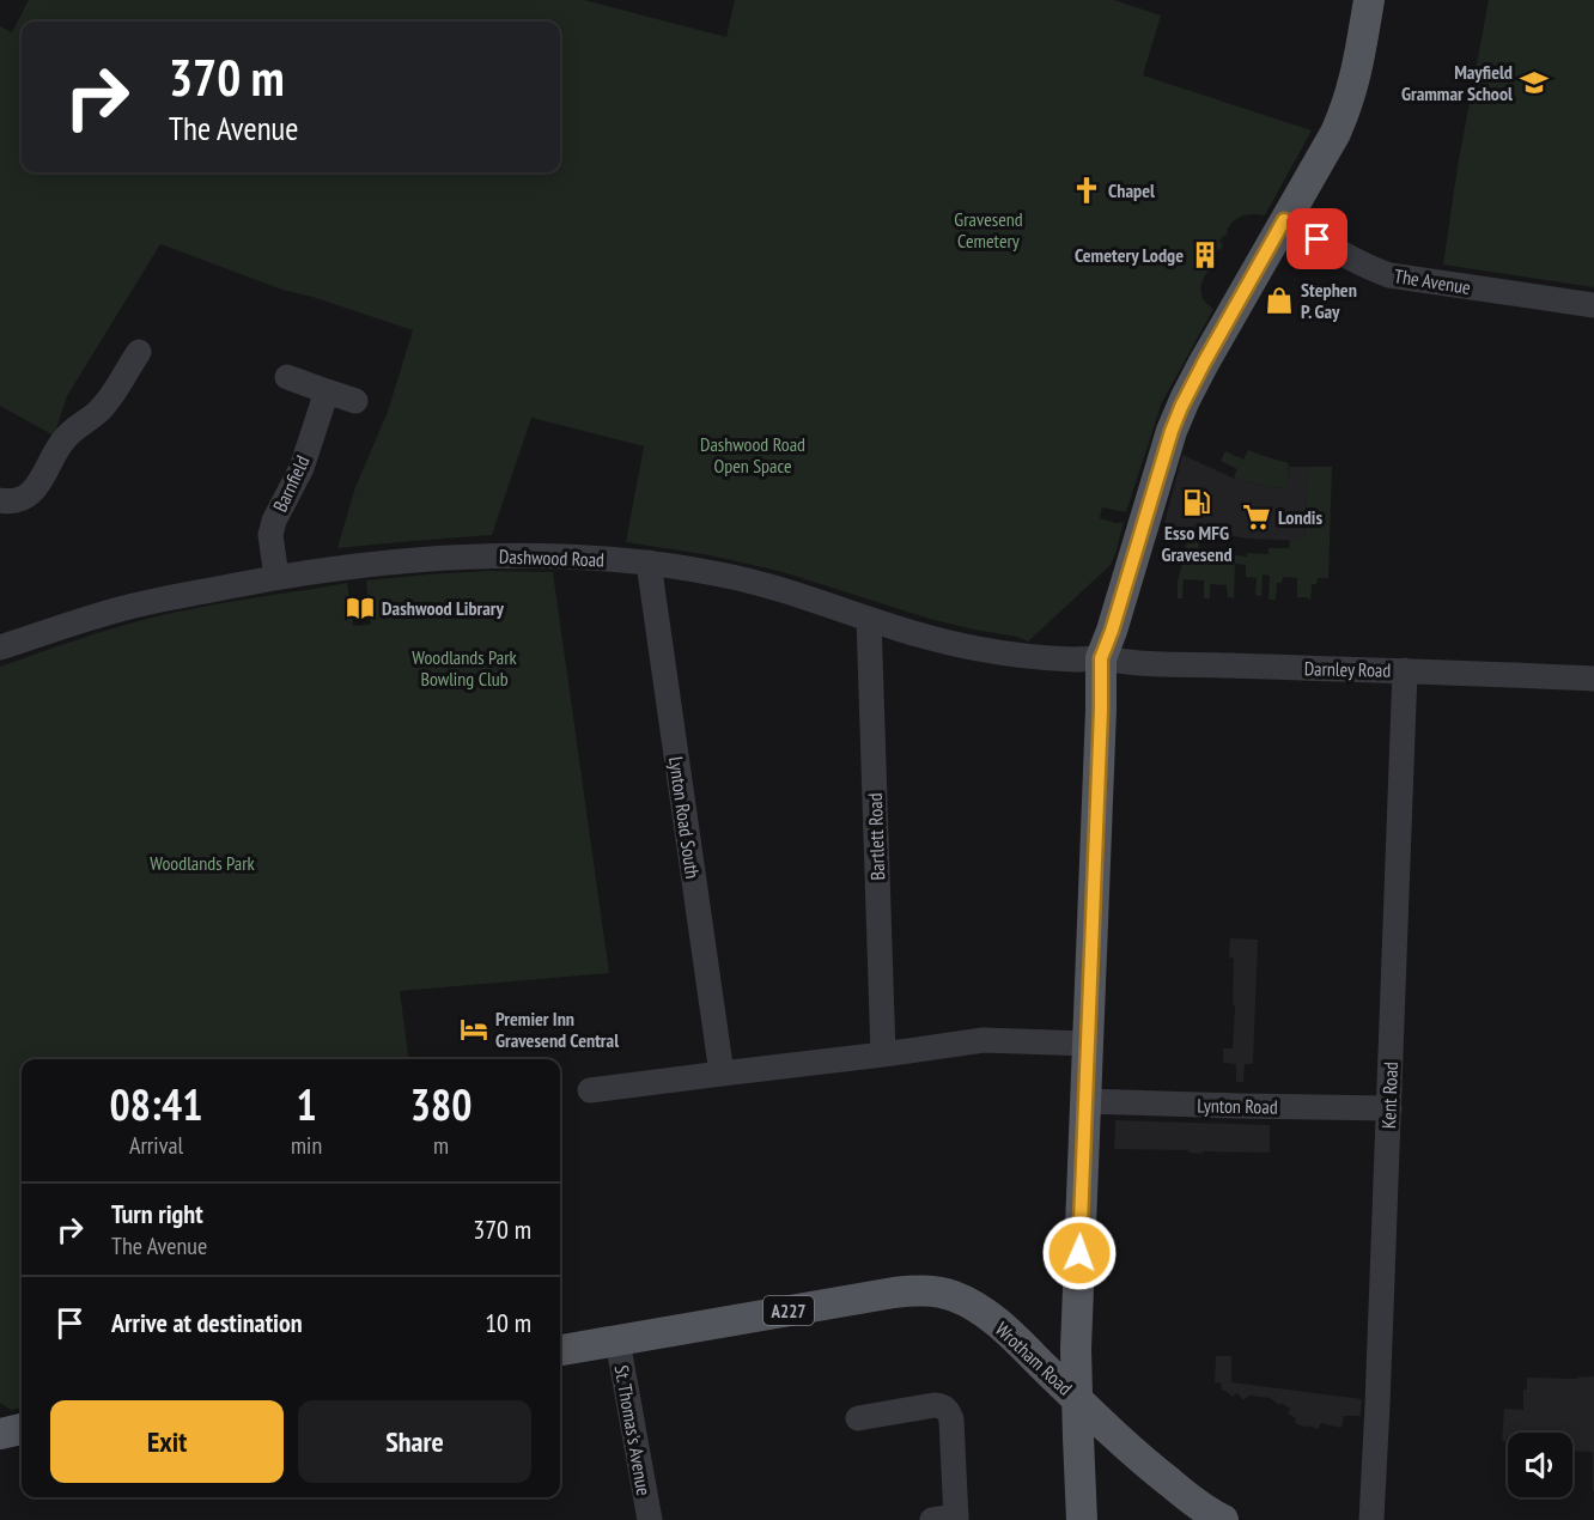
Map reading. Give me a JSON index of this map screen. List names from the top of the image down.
{
  "streets": {
    "main road": ["A227", "Wrotham Road"],
    "street": [
      "The Avenue",
      "Barnfield",
      "Dashwood Road",
      "Darnley Road",
      "Lynton Road South",
      "Bartlett Road",
      "Kent Road",
      "Lynton Road",
      "St. Thomas's Avenue"
    ]
  },
  "crossings": [
    ["Barnfield", "Dashwood Road"],
    ["Dashwood Road", "Darnley Road"],
    ["Dashwood Road", "Lynton Road South"],
    ["Dashwood Road", "Bartlett Road"],
    ["Darnley Road", "Kent Road"],
    ["Kent Road", "Lynton Road"],
    ["A227", "Wrotham Road"],
    ["Wrotham Road", "St. Thomas's Avenue"]
  ],
  "parks": [
    "Gravesend Cemetery",
    "Dashwood Road Open Space",
    "Woodlands Park Bowling Club",
    "Woodlands Park"
  ],
  "places": {
    "school or university": ["Mayfield Grammar School"],
    "church": ["Chapel"],
    "building": ["Cemetery Lodge"],
    "shop": ["Stephen P. Gay"],
    "fuel station": ["Esso MFG Gravesend"],
    "supermarket": ["Londis"],
    "library": ["Dashwood Library"],
    "hotel": ["Premier Inn Gravesend Central"]
  },
  "page": {
    "turn": ["370 m", "The Avenue"],
    "eta": [
      "08:41",
      "Arrival",
      "1",
      "min",
      "380",
      "m"
    ],
    "list": [
      {
        "name": "Turn right",
        "note": "The Avenue",
        "value": "370 m"
      },
      {
        "name": "Arrive at destination",
        "value": "10 m"
      }
    ],
    "buttons": ["Exit", "Share"]
  }
}
